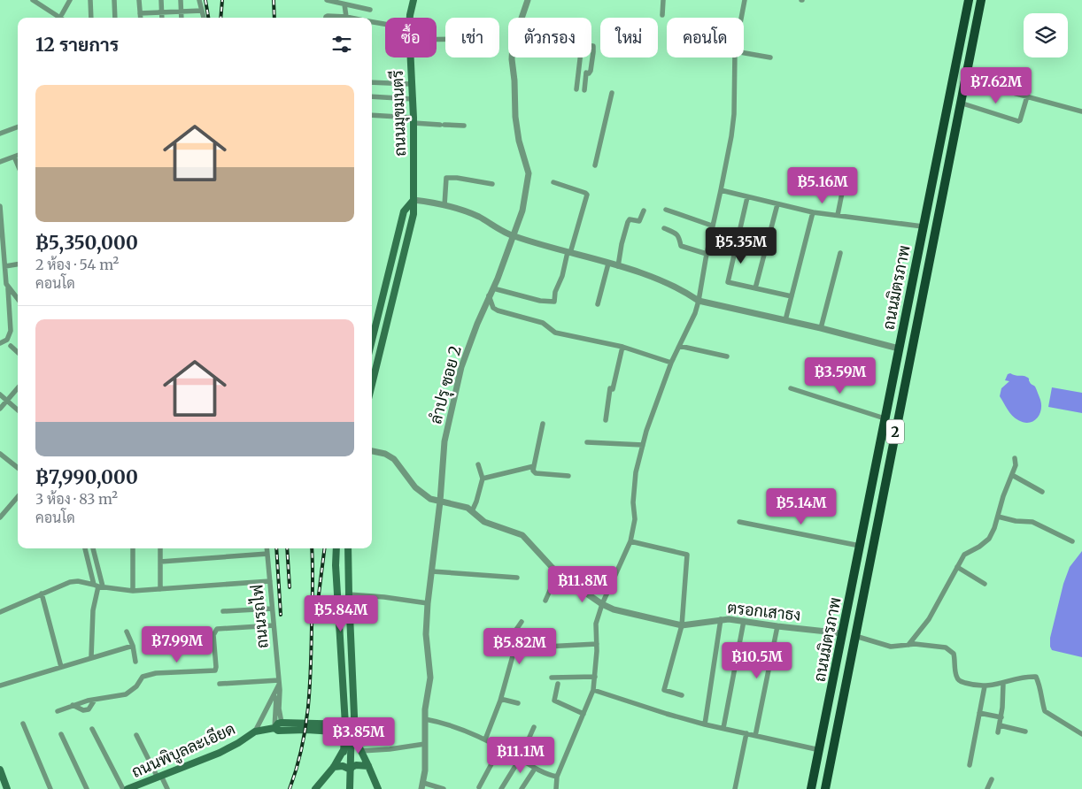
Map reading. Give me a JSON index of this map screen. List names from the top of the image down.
{
  "streets": {
    "highway": ["ถนนมิตรภาพ", "2"],
    "main road": ["ถนนมุขมนตรี", "ถนนพิบูลละเอียด"],
    "street": ["ลำปรุ ซอย 2", "ตรอกเสาธง", "ถนนรถไฟ"]
  },
  "crossings": [
    ["ถนนมิตรภาพ", "ตรอกเสาธง"],
    ["ลำปรุ ซอย 2", "ตรอกเสาธง"],
    ["ถนนรถไฟ", "ถนนพิบูลละเอียด"]
  ],
  "page": {
    "chip": [
      "ซื้อ",
      "เช่า",
      "ตัวกรอง",
      "ใหม่",
      "คอนโด"
    ],
    "heading": "12 รายการ",
    "price": [
      "฿7.62M",
      "฿5.16M",
      "฿5.35M",
      "฿3.59M",
      "฿5.14M",
      "฿11.8M",
      "฿5.84M",
      "฿7.99M",
      "฿5.82M",
      "฿10.5M",
      "฿3.85M",
      "฿11.1M"
    ],
    "list": [
      {
        "name": "฿5,350,000",
        "note": "2 ห้อง · 54 m² · คอนโด"
      },
      {
        "name": "฿7,990,000",
        "note": "3 ห้อง · 83 m² · คอนโด"
      }
    ]
  }
}
